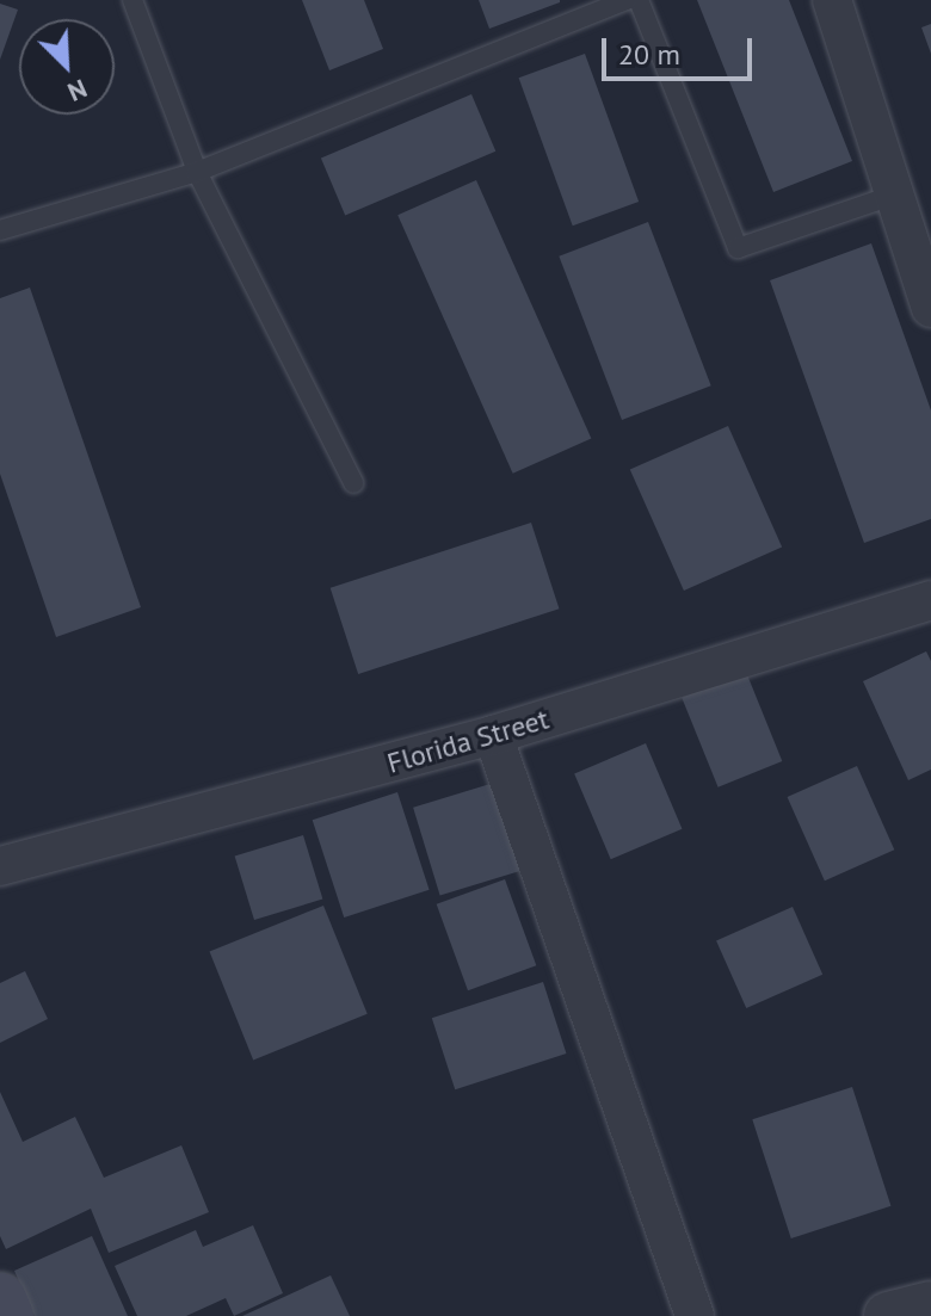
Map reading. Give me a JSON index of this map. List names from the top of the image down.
{
  "streets": {
    "street": ["Florida Street"]
  },
  "scale_bar": "20 m",
  "north": "bottom right"
}
